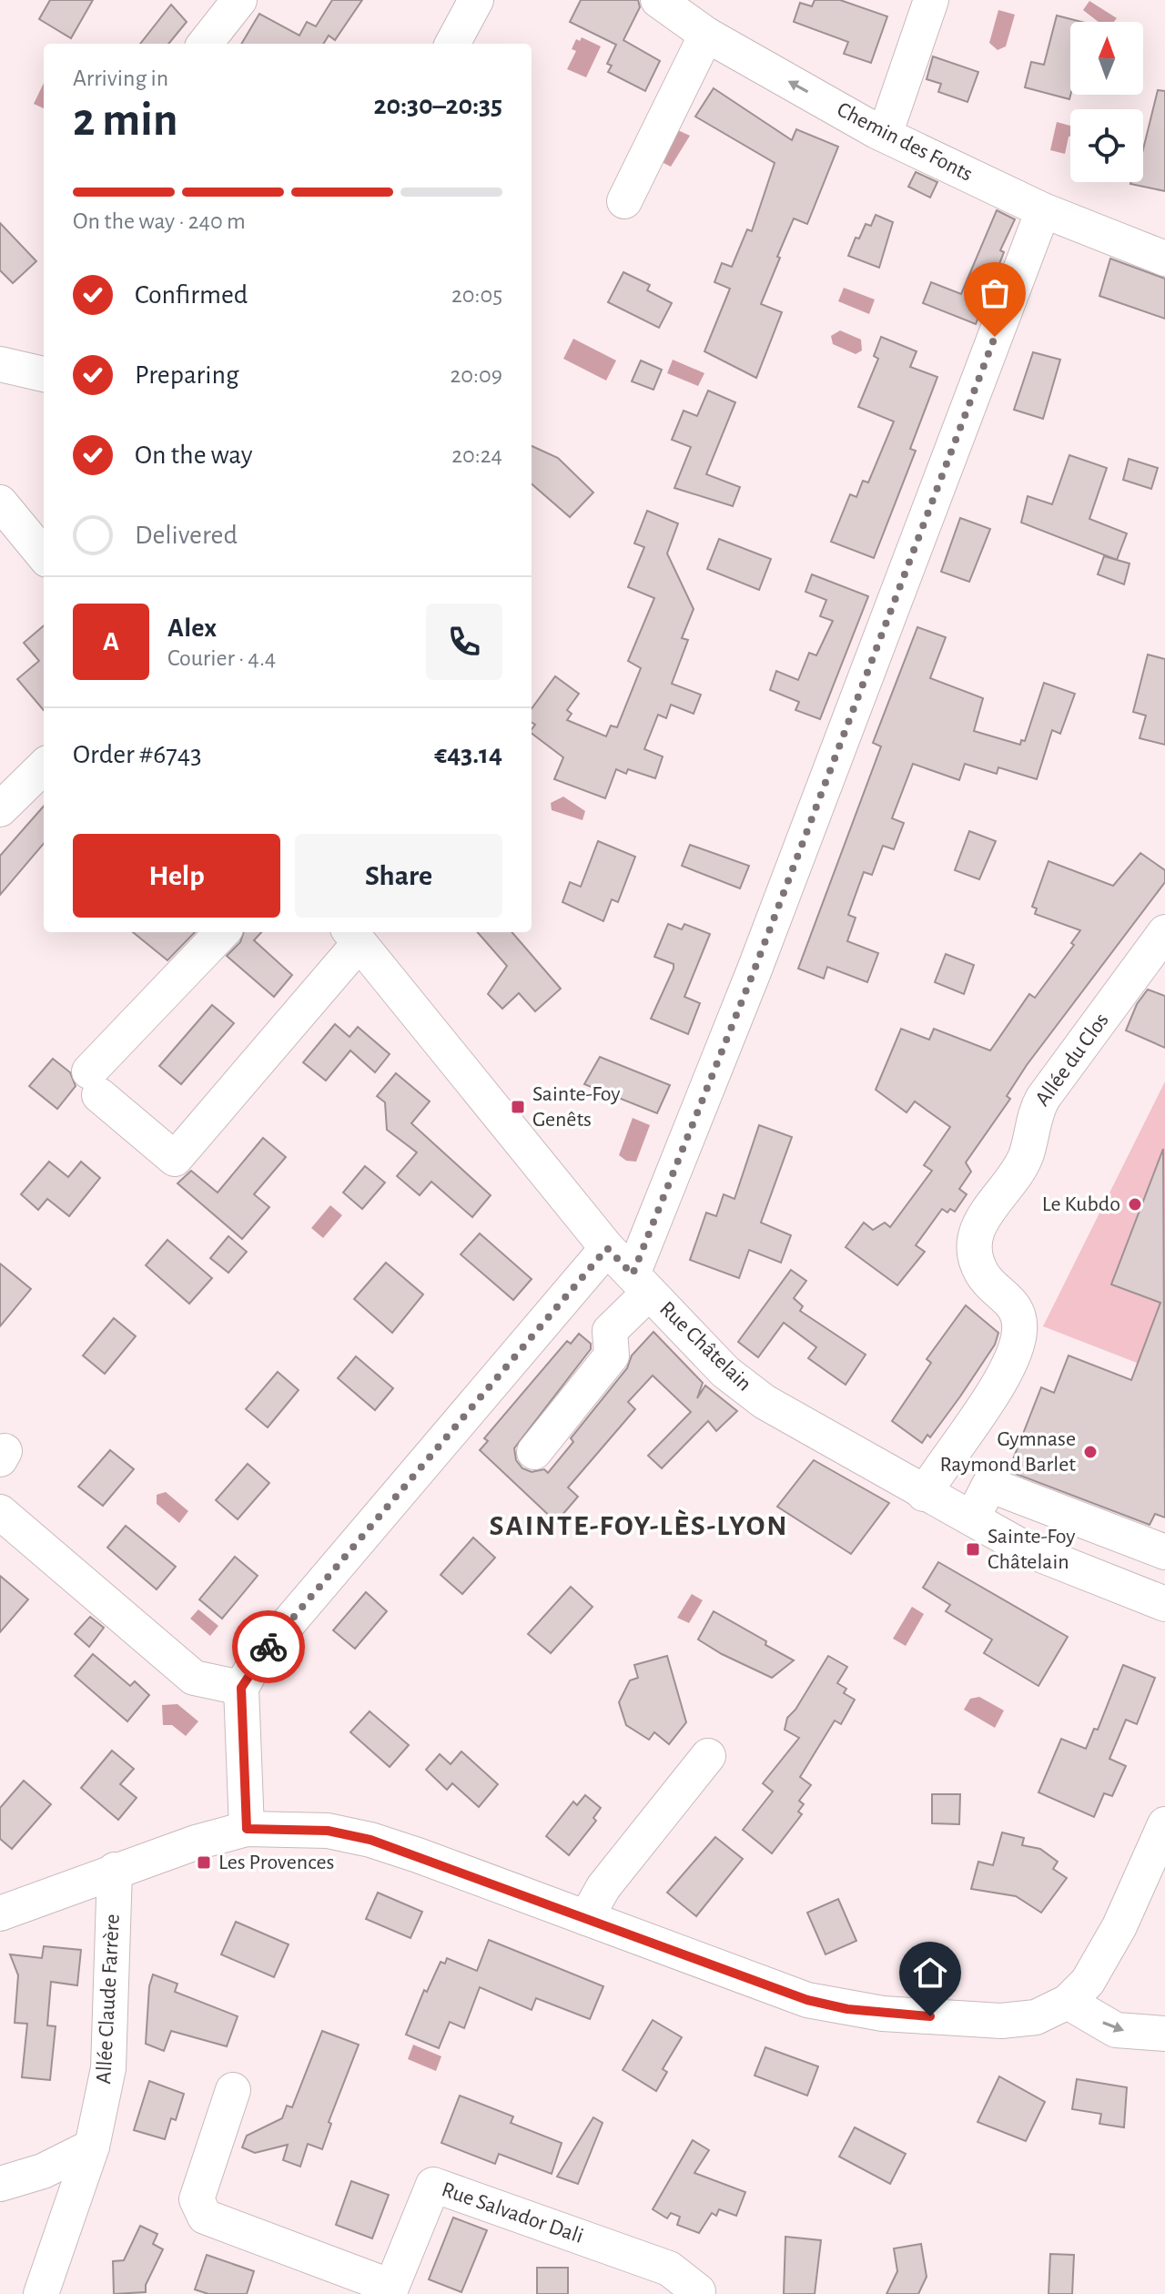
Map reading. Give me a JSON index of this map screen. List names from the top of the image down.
{
  "streets": {
    "street": [
      "Chemin des Fonts",
      "Allée du Clos",
      "Rue Châtelain",
      "Allée Claude Farrère",
      "Rue Salvador Dali"
    ]
  },
  "crossings": [
    ["Allée du Clos", "Rue Châtelain"]
  ],
  "one_way": ["Chemin des Fonts"],
  "districts": ["SAINTE-FOY-LÈS-LYON"],
  "places": {
    "transit": ["Sainte-Foy Genêts", "Sainte-Foy Châtelain", "Les Provences"],
    "other": ["Le Kubdo", "Gymnase Raymond Barlet"]
  },
  "north": "top",
  "page": {
    "heading": ["2 min", "Arriving in", "20:30–20:35"],
    "panel": [
      "Alex",
      "Courier · 4.4",
      "Order #6743",
      "€43.14"
    ],
    "bar": "On the way · 240 m",
    "list": [
      ["Confirmed", "20:05"],
      ["Preparing", "20:09"],
      ["On the way", "20:24"],
      "Delivered"
    ],
    "round": "A",
    "buttons": ["Help", "Share"]
  }
}
